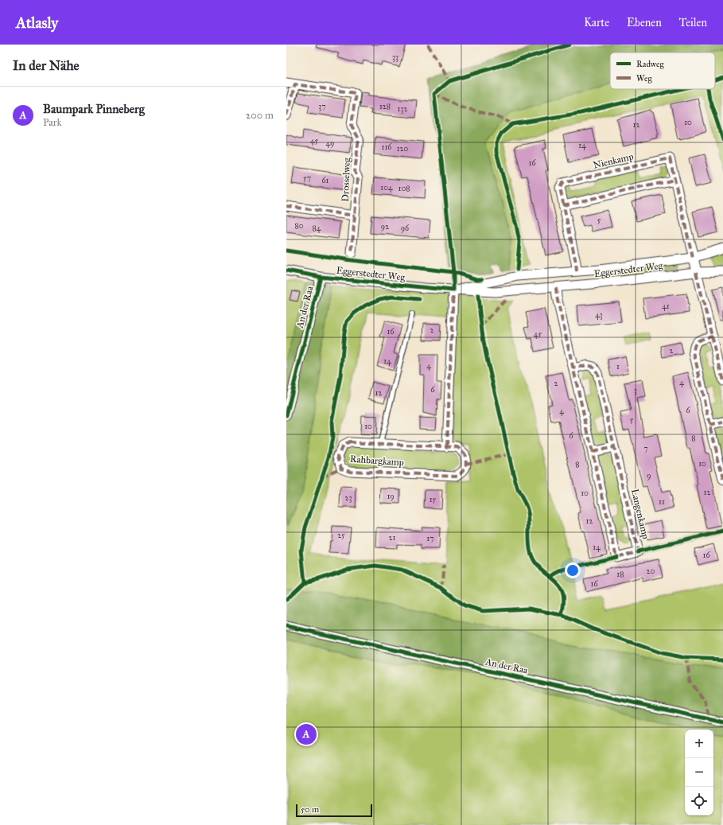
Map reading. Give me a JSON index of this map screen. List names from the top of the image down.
{
  "streets": {
    "street": [
      "Nienkamp",
      "Drosselweg",
      "Eggerstedter Weg",
      "An der Raa",
      "Rahbargkamp",
      "Langenkamp"
    ]
  },
  "crossings": [
    ["Nienkamp", "Eggerstedter Weg"],
    ["Eggerstedter Weg", "An der Raa"]
  ],
  "house_numbers": [
    "33",
    "37",
    "128",
    "132",
    "10",
    "12",
    "45",
    "49",
    "14",
    "116",
    "120",
    "16",
    "57",
    "61",
    "104",
    "108",
    "5",
    "80",
    "92",
    "84",
    "96",
    "41",
    "43",
    "2",
    "16",
    "45",
    "2",
    "14",
    "4",
    "1",
    "4",
    "2",
    "6",
    "3",
    "12",
    "6",
    "4",
    "5",
    "10",
    "6",
    "8",
    "7",
    "10",
    "8",
    "9",
    "12",
    "10",
    "19",
    "23",
    "15",
    "11",
    "12",
    "25",
    "21",
    "17",
    "14",
    "16",
    "20",
    "18",
    "16"
  ],
  "legend": ["Radweg", "Weg"],
  "scale_bar": "50 m",
  "page": {
    "header": "Atlasly",
    "nav": ["Karte", "Ebenen", "Teilen"],
    "heading": "In der Nähe",
    "list": [
      {
        "mark": "A",
        "name": "Baumpark Pinneberg",
        "note": "Park",
        "value": "200 m"
      }
    ],
    "pins": "A",
    "map_buttons": ["+", "−"],
    "scale": "50 m"
  }
}
